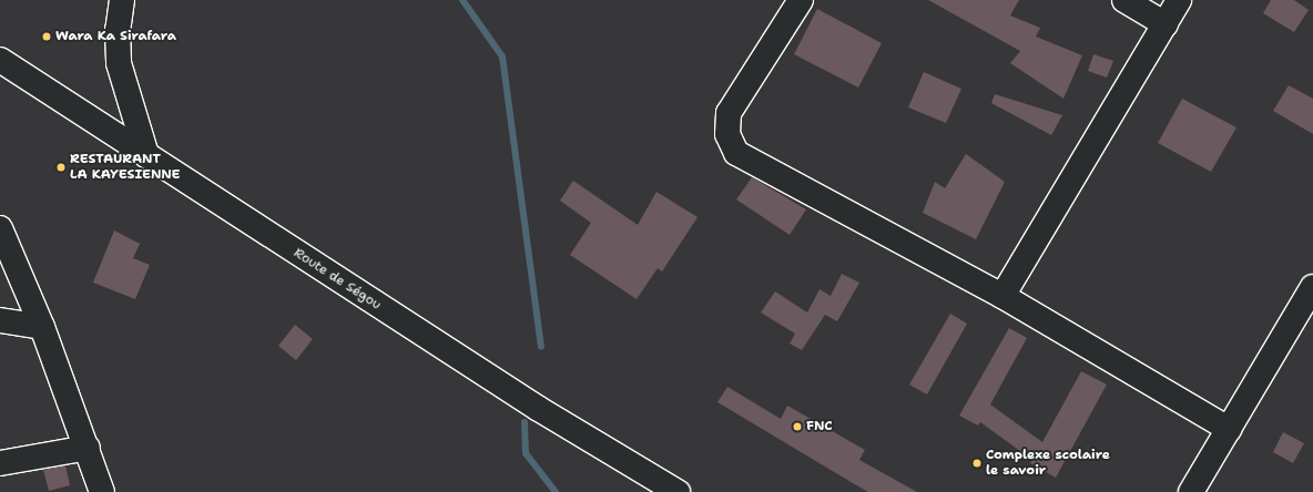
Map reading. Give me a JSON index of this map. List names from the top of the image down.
{
  "streets": {
    "main road": ["Route de Ségou"]
  },
  "places": [
    "Wara Ka Sirafara",
    "RESTAURANT LA KAYESIENNE",
    "FNC",
    "Complexe scolaire le savoir"
  ]
}
